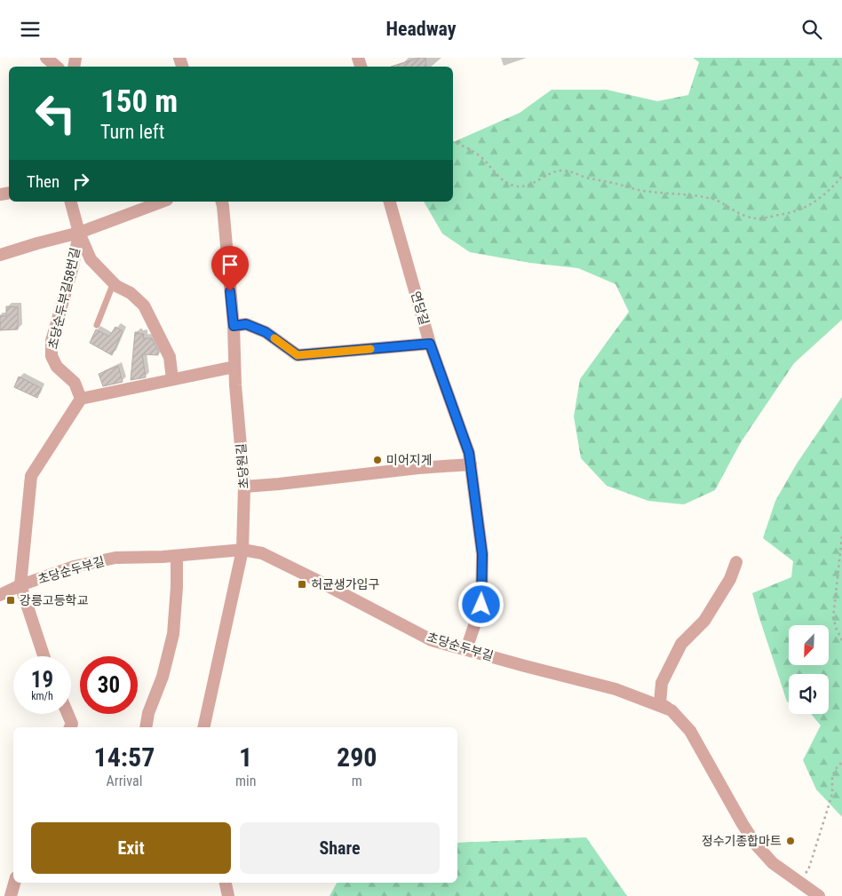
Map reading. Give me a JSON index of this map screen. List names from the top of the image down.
{
  "streets": {
    "street": [
      "초당순두부길58번길",
      "연당길",
      "초당원길",
      "초당순두부길"
    ]
  },
  "crossings": [
    ["연당길", "초당순두부길"],
    ["초당원길", "초당순두부길"]
  ],
  "places": {
    "other": ["미어지게", "정수기종합마트"],
    "transit": ["허균생가입구", "강릉고등학교"]
  },
  "north": "bottom left",
  "page": {
    "header": "Headway",
    "turn": ["150 m", "Turn left"],
    "then": "Then",
    "speed": "19 km/h",
    "limit": "30",
    "eta": [
      "14:57",
      "Arrival",
      "1",
      "min",
      "290",
      "m"
    ],
    "buttons": ["Exit", "Share"]
  }
}
